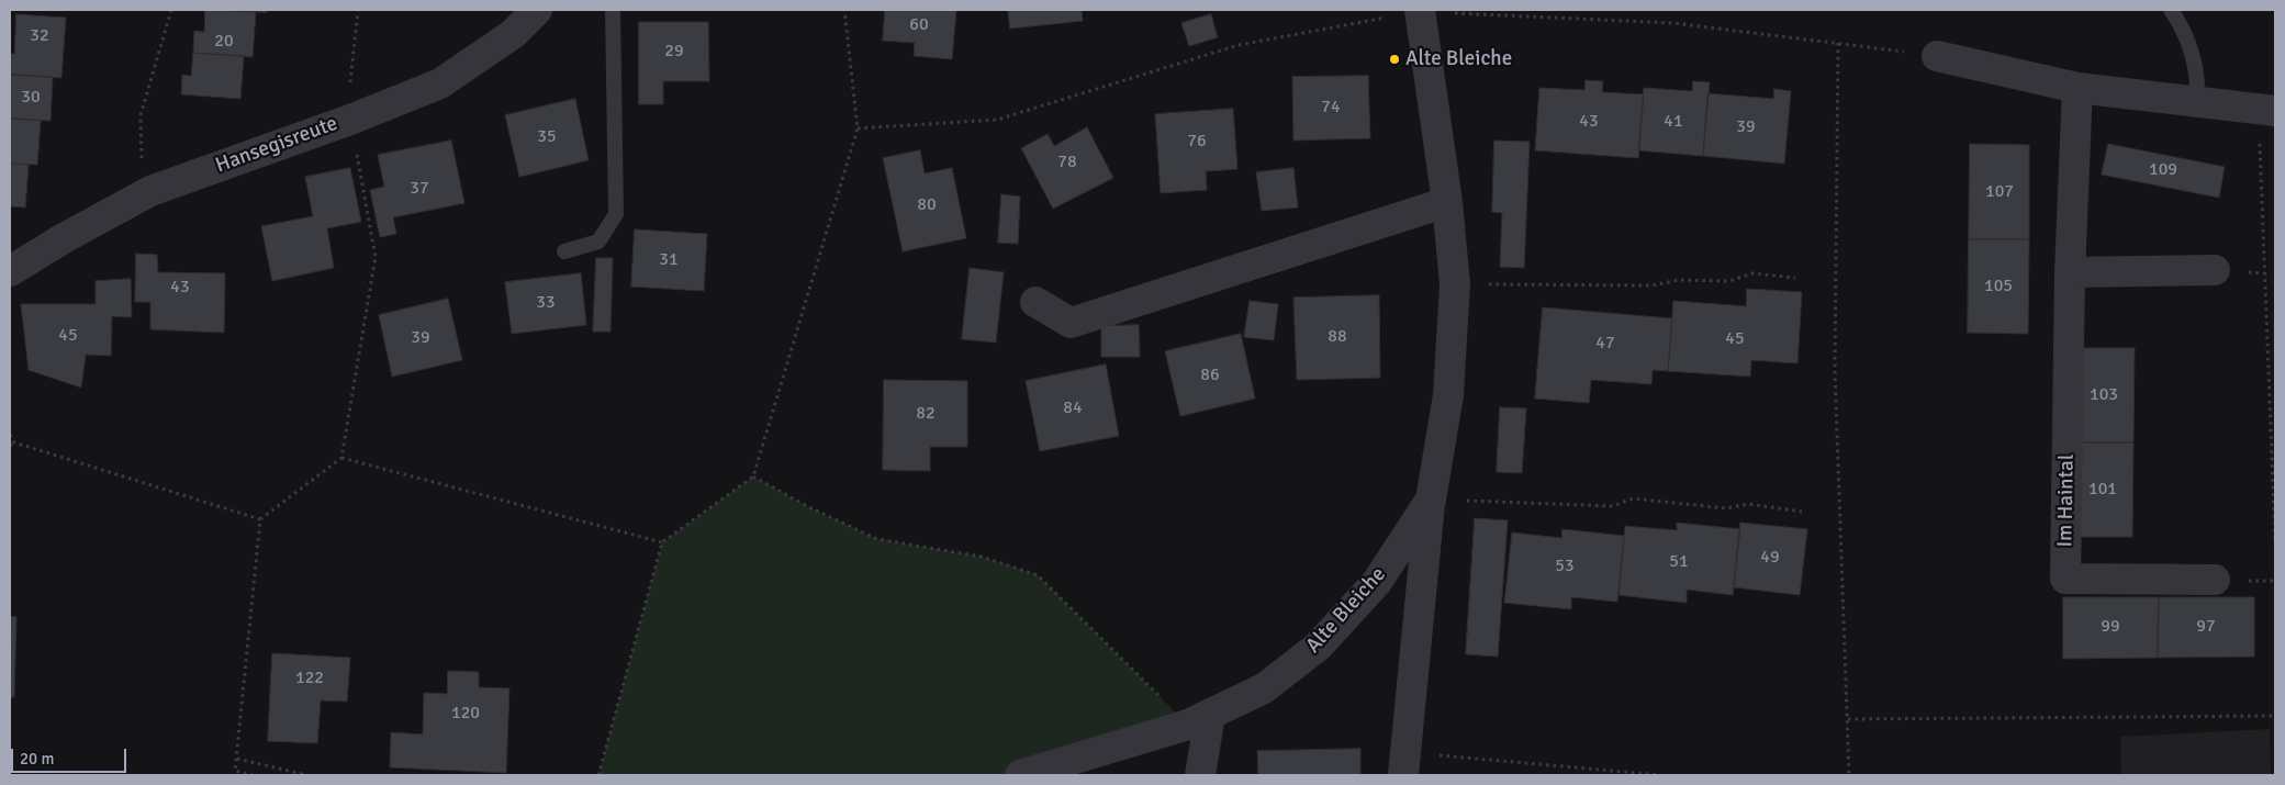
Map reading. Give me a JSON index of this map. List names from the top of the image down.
{
  "streets": {
    "street": ["Hansegisreute", "Im Haintal", "Alte Bleiche"]
  },
  "places": ["Alte Bleiche"],
  "house_numbers": [
    "60",
    "32",
    "20",
    "29",
    "30",
    "74",
    "43",
    "41",
    "39",
    "35",
    "76",
    "78",
    "109",
    "37",
    "107",
    "80",
    "31",
    "105",
    "43",
    "33",
    "45",
    "88",
    "39",
    "45",
    "47",
    "86",
    "103",
    "84",
    "82",
    "101",
    "49",
    "51",
    "53",
    "99",
    "97",
    "122",
    "120"
  ],
  "scale_bar": "20 m"
}
